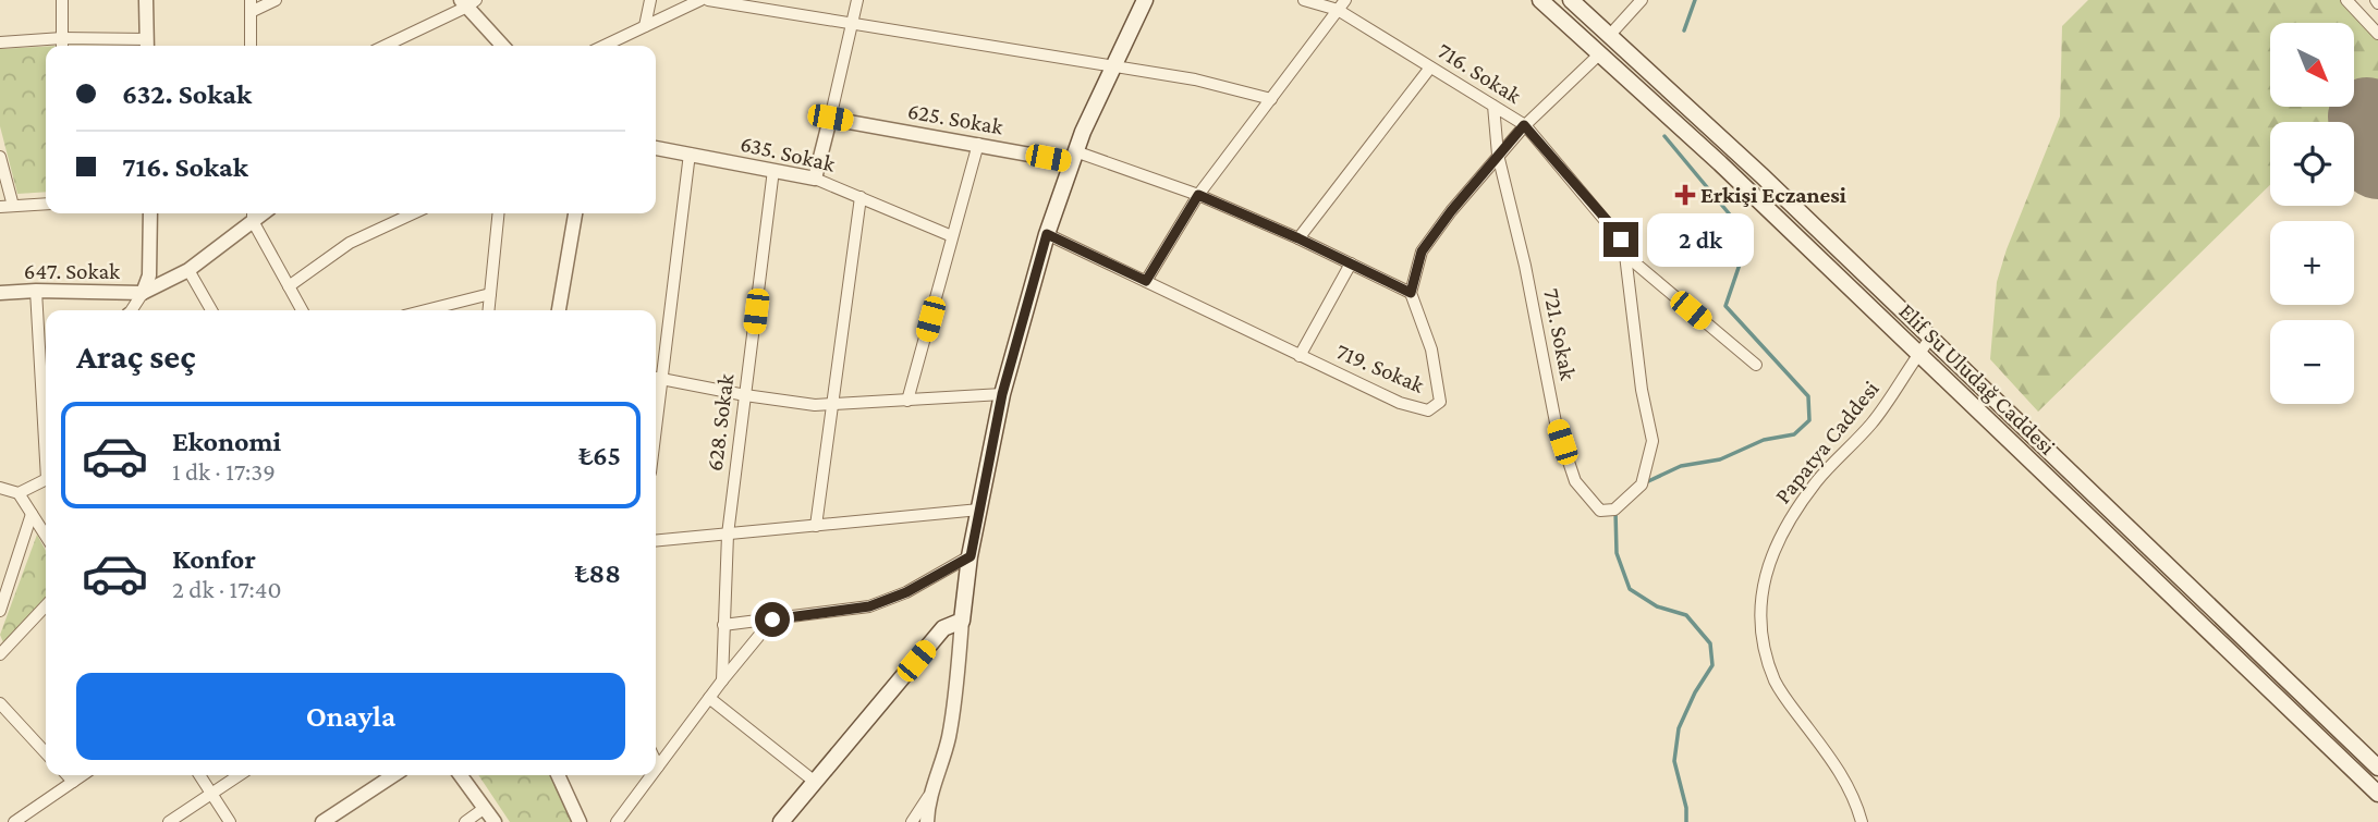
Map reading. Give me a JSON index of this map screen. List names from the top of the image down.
{
  "streets": {
    "main road": ["Elif Su Uludağ Caddesi"],
    "street": [
      "716. Sokak",
      "625. Sokak",
      "635. Sokak",
      "647. Sokak",
      "721. Sokak",
      "719. Sokak",
      "628. Sokak",
      "Papatya Caddesi"
    ]
  },
  "crossings": [
    ["716. Sokak", "721. Sokak"],
    ["635. Sokak", "628. Sokak"],
    ["Elif Su Uludağ Caddesi", "Papatya Caddesi"]
  ],
  "places": {
    "health": ["Erkişi Eczanesi"]
  },
  "north": "bottom right",
  "page": {
    "map_buttons": ["+", "−"],
    "banner": ["632. Sokak", "716. Sokak"],
    "bubble": "2 dk",
    "heading": "Araç seç",
    "list": [
      {
        "name": "Ekonomi",
        "note": "1 dk · 17:39",
        "value": "₺65"
      },
      {
        "name": "Konfor",
        "note": "2 dk · 17:40",
        "value": "₺88"
      }
    ],
    "buttons": "Onayla"
  }
}
